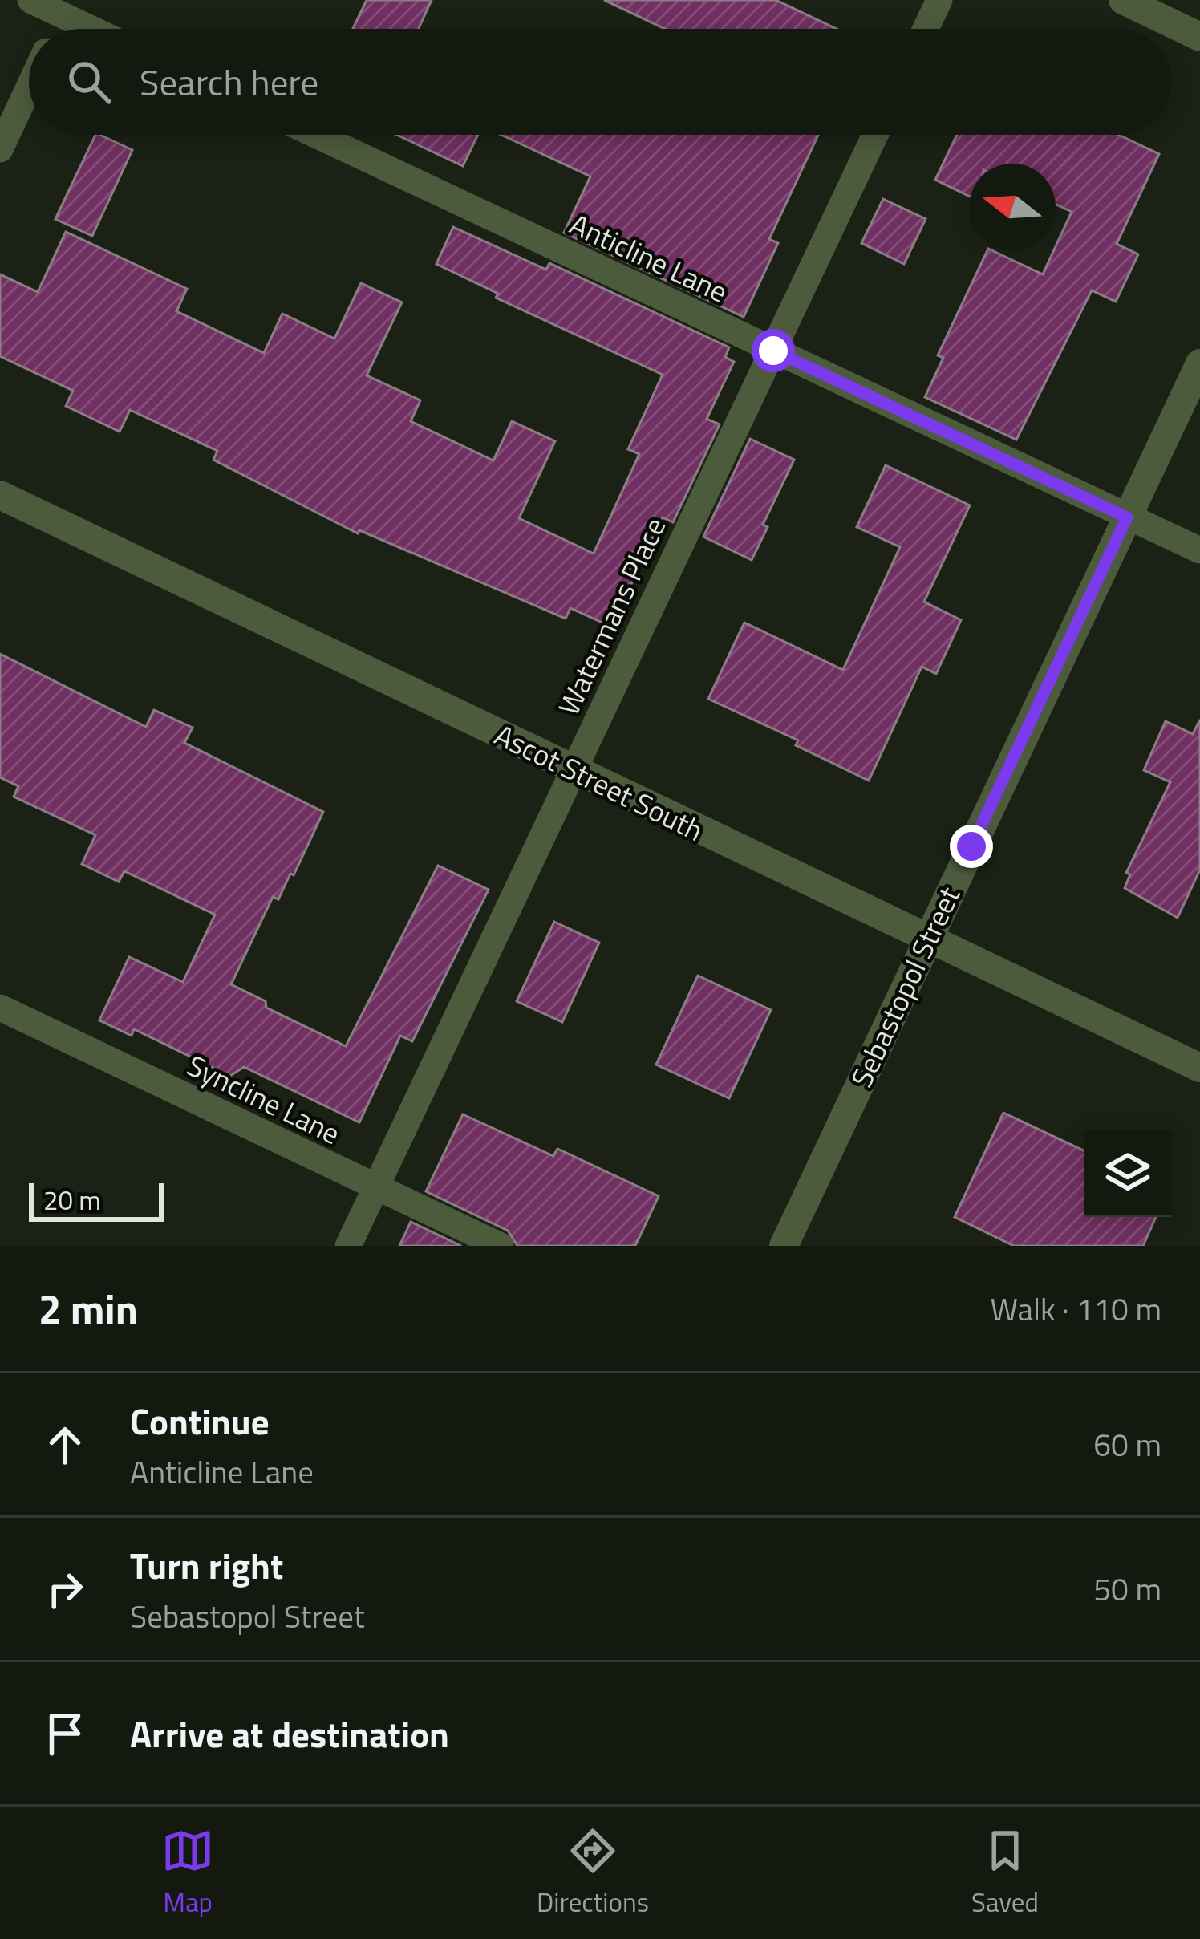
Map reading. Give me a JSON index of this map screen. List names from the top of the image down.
{
  "streets": {
    "street": ["Ascot Street South", "Sebastopol Street"],
    "lane": ["Anticline Lane", "Watermans Place", "Syncline Lane"]
  },
  "crossings": [
    ["Anticline Lane", "Watermans Place"],
    ["Anticline Lane", "Sebastopol Street"],
    ["Watermans Place", "Ascot Street South"],
    ["Watermans Place", "Syncline Lane"],
    ["Ascot Street South", "Sebastopol Street"]
  ],
  "scale_bar": "20 m",
  "north": "left",
  "page": {
    "search": "Search here",
    "scale": "20 m",
    "heading": ["2 min", "Walk · 110 m"],
    "list": [
      ["Continue", "Anticline Lane", "60 m"],
      ["Turn right", "Sebastopol Street", "50 m"],
      "Arrive at destination"
    ],
    "nav": ["Map", "Directions", "Saved"]
  }
}
